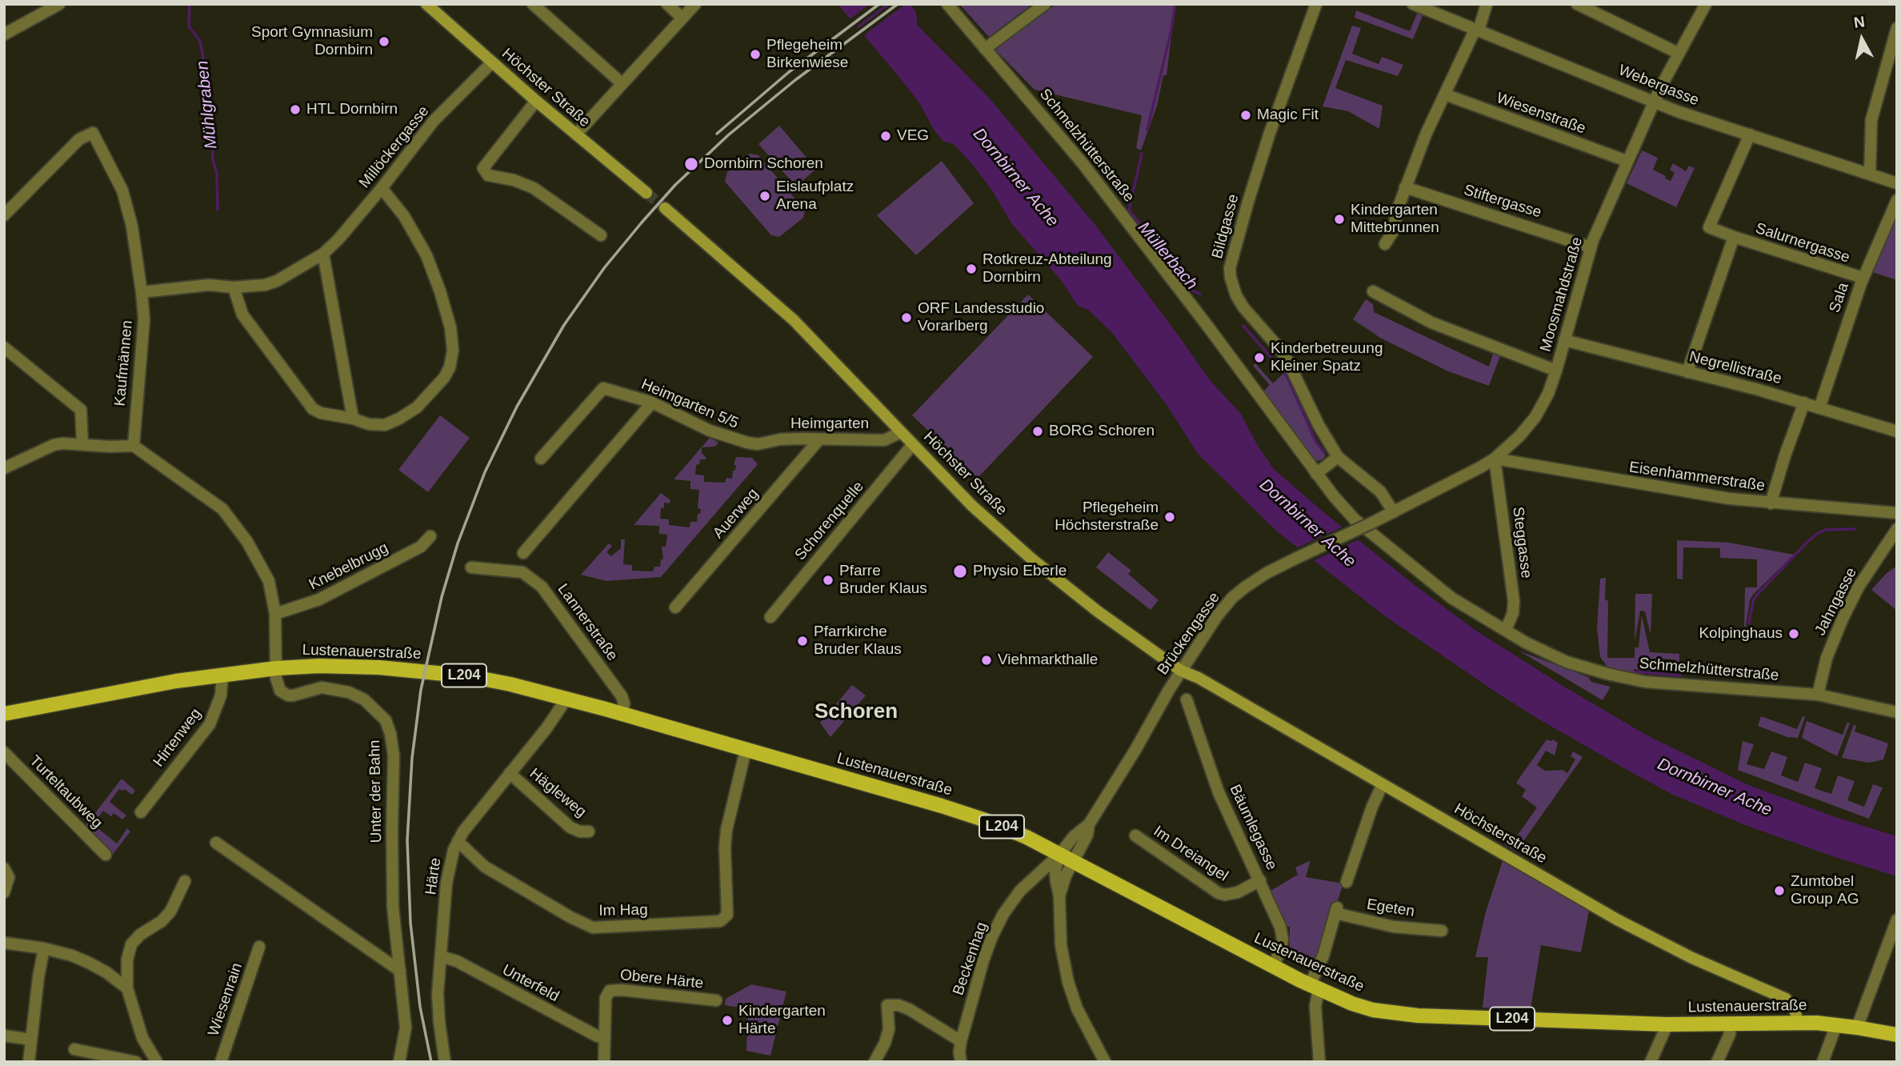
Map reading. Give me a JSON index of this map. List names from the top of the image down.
{
  "streets": {
    "main road": [
      "Höchster Straße",
      "Lustenauerstraße",
      "L204",
      "Höchsterstraße"
    ],
    "street": [
      "Webergasse",
      "Wiesenstraße",
      "Schmelzhütterstraße",
      "Millöckergasse",
      "Stiftergasse",
      "Bildgasse",
      "Salurnergasse",
      "Moosmahdstraße",
      "Sala",
      "Kaufmännen",
      "Negrellistraße",
      "Heimgarten 5/5",
      "Heimgarten",
      "Eisenhammerstraße",
      "Auerweg",
      "Schorenquelle",
      "Steggasse",
      "Knebelbrugg",
      "Jahngasse",
      "Lannerstraße",
      "Brückengasse",
      "Hirtenweg",
      "Unter der Bahn",
      "Turteltaubweg",
      "Hägleweg",
      "Bäumlegasse",
      "Im Dreiangel",
      "Härte",
      "Egeten",
      "Im Hag",
      "Beckenhag",
      "Obere Härte",
      "Unterfeld",
      "Wiesenrain"
    ]
  },
  "crossings": [
    ["Webergasse", "Salurnergasse"],
    ["Webergasse", "Moosmahdstraße"],
    ["Höchster Straße", "Millöckergasse"],
    ["Höchster Straße", "Heimgarten"],
    ["Höchster Straße", "Schorenquelle"],
    ["Höchster Straße", "Brückengasse"],
    ["Höchster Straße", "Höchsterstraße"],
    ["Wiesenstraße", "Moosmahdstraße"],
    ["Schmelzhütterstraße", "Steggasse"],
    ["Schmelzhütterstraße", "Jahngasse"],
    ["Millöckergasse", "Kaufmännen"],
    ["Stiftergasse", "Moosmahdstraße"],
    ["Bildgasse", "Moosmahdstraße"],
    ["Salurnergasse", "Sala"],
    ["Salurnergasse", "Negrellistraße"],
    ["Moosmahdstraße", "Negrellistraße"],
    ["Moosmahdstraße", "Eisenhammerstraße"],
    ["Moosmahdstraße", "Steggasse"],
    ["Moosmahdstraße", "Brückengasse"],
    ["Sala", "Negrellistraße"],
    ["Heimgarten 5/5", "Heimgarten"],
    ["Heimgarten", "Auerweg"],
    ["Eisenhammerstraße", "Steggasse"],
    ["Lannerstraße", "Lustenauerstraße"],
    ["Brückengasse", "Lustenauerstraße"],
    ["Brückengasse", "Höchsterstraße"],
    ["Brückengasse", "Beckenhag"],
    ["Lustenauerstraße", "Hirtenweg"],
    ["Lustenauerstraße", "Unter der Bahn"],
    ["Lustenauerstraße", "Bäumlegasse"],
    ["Lustenauerstraße", "Höchsterstraße"],
    ["Lustenauerstraße", "Härte"],
    ["Lustenauerstraße", "Egeten"],
    ["Lustenauerstraße", "Im Hag"],
    ["Lustenauerstraße", "Beckenhag"],
    ["Hägleweg", "Härte"],
    ["Bäumlegasse", "Im Dreiangel"],
    ["Härte", "Im Hag"],
    ["Härte", "Unterfeld"],
    ["Obere Härte", "Unterfeld"]
  ],
  "districts": ["Schoren"],
  "water": ["Mühlgraben", "Dornbirner Ache", "Müllerbach"],
  "places": [
    "Sport Gymnasium Dornbirn",
    "Pflegeheim Birkenwiese",
    "HTL Dornbirn",
    "Magic Fit",
    "VEG",
    "Dornbirn Schoren",
    "Eislaufplatz Arena",
    "Kindergarten Mittebrunnen",
    "Rotkreuz-Abteilung Dornbirn",
    "ORF Landesstudio Vorarlberg",
    "Kinderbetreuung Kleiner Spatz",
    "BORG Schoren",
    "Pflegeheim Höchsterstraße",
    "Physio Eberle",
    "Pfarre Bruder Klaus",
    "Kolpinghaus",
    "Pfarrkirche Bruder Klaus",
    "Viehmarkthalle",
    "Zumtobel Group AG",
    "Kindergarten Härte"
  ],
  "north": "top"
}
